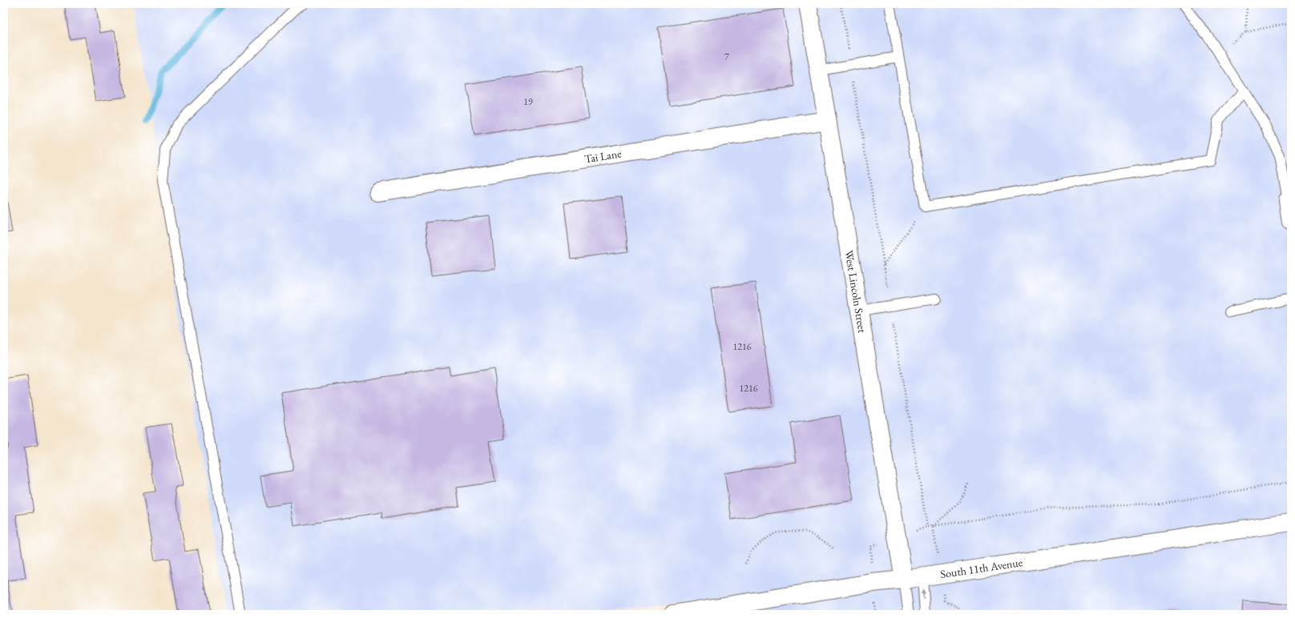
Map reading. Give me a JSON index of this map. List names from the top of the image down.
{
  "streets": {
    "street": ["Tai Lane", "West Lincoln Street", "South 11th Avenue"]
  },
  "crossings": [
    ["Tai Lane", "West Lincoln Street"],
    ["West Lincoln Street", "South 11th Avenue"]
  ],
  "house_numbers": [
    "7",
    "19",
    "1216",
    "1216"
  ]
}
